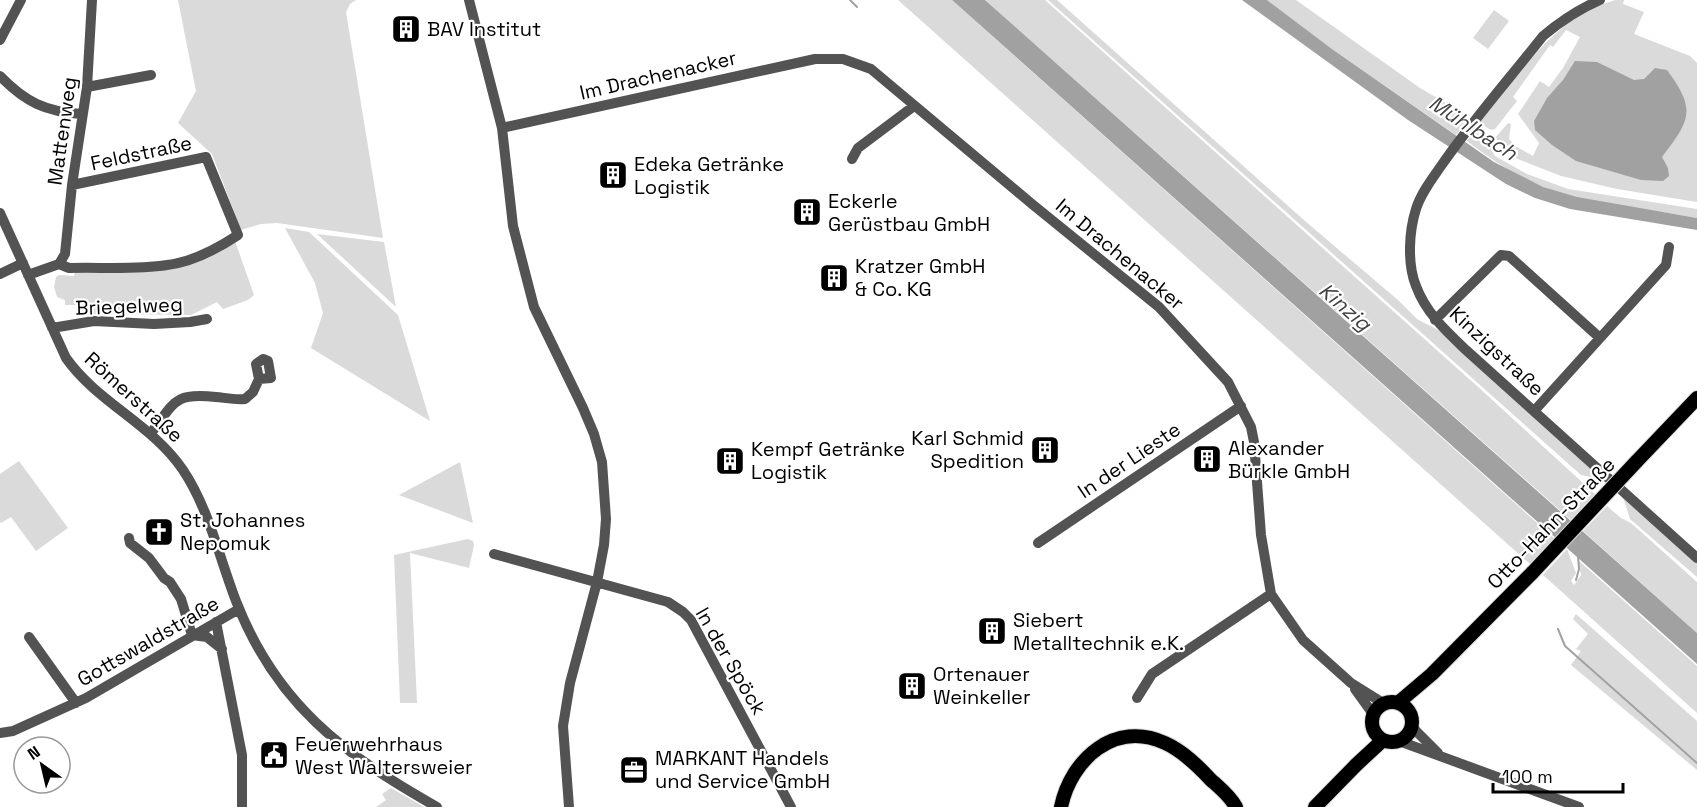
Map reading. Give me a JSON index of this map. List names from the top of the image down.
{
  "streets": {
    "main road": ["Otto-Hahn-Straße"],
    "street": [
      "Im Drachenacker",
      "Mattenweg",
      "Feldstraße",
      "Briegelweg",
      "Kinzigstraße",
      "Römerstraße",
      "In der Lieste",
      "Gottswaldstraße",
      "In der Spöck"
    ]
  },
  "crossings": [
    ["Im Drachenacker", "In der Lieste"],
    ["Im Drachenacker", "Otto-Hahn-Straße"],
    ["Mattenweg", "Feldstraße"],
    ["Briegelweg", "Römerstraße"],
    ["Römerstraße", "Gottswaldstraße"]
  ],
  "water": ["Mühlbach", "Kinzig"],
  "places": {
    "building": [
      "BAV Institut",
      "Edeka Getränke Logistik",
      "Eckerle Gerüstbau GmbH",
      "Kratzer GmbH & Co. KG",
      "Karl Schmid Spedition",
      "Alexander Bürkle GmbH",
      "Kempf Getränke Logistik",
      "Siebert Metalltechnik e.K.",
      "Ortenauer Weinkeller"
    ],
    "church": ["St. Johannes Nepomuk"],
    "public building": ["Feuerwehrhaus West Waltersweier"],
    "office": ["MARKANT Handels und Service GmbH"]
  },
  "scale_bar": "100 m",
  "north": "top left"
}
